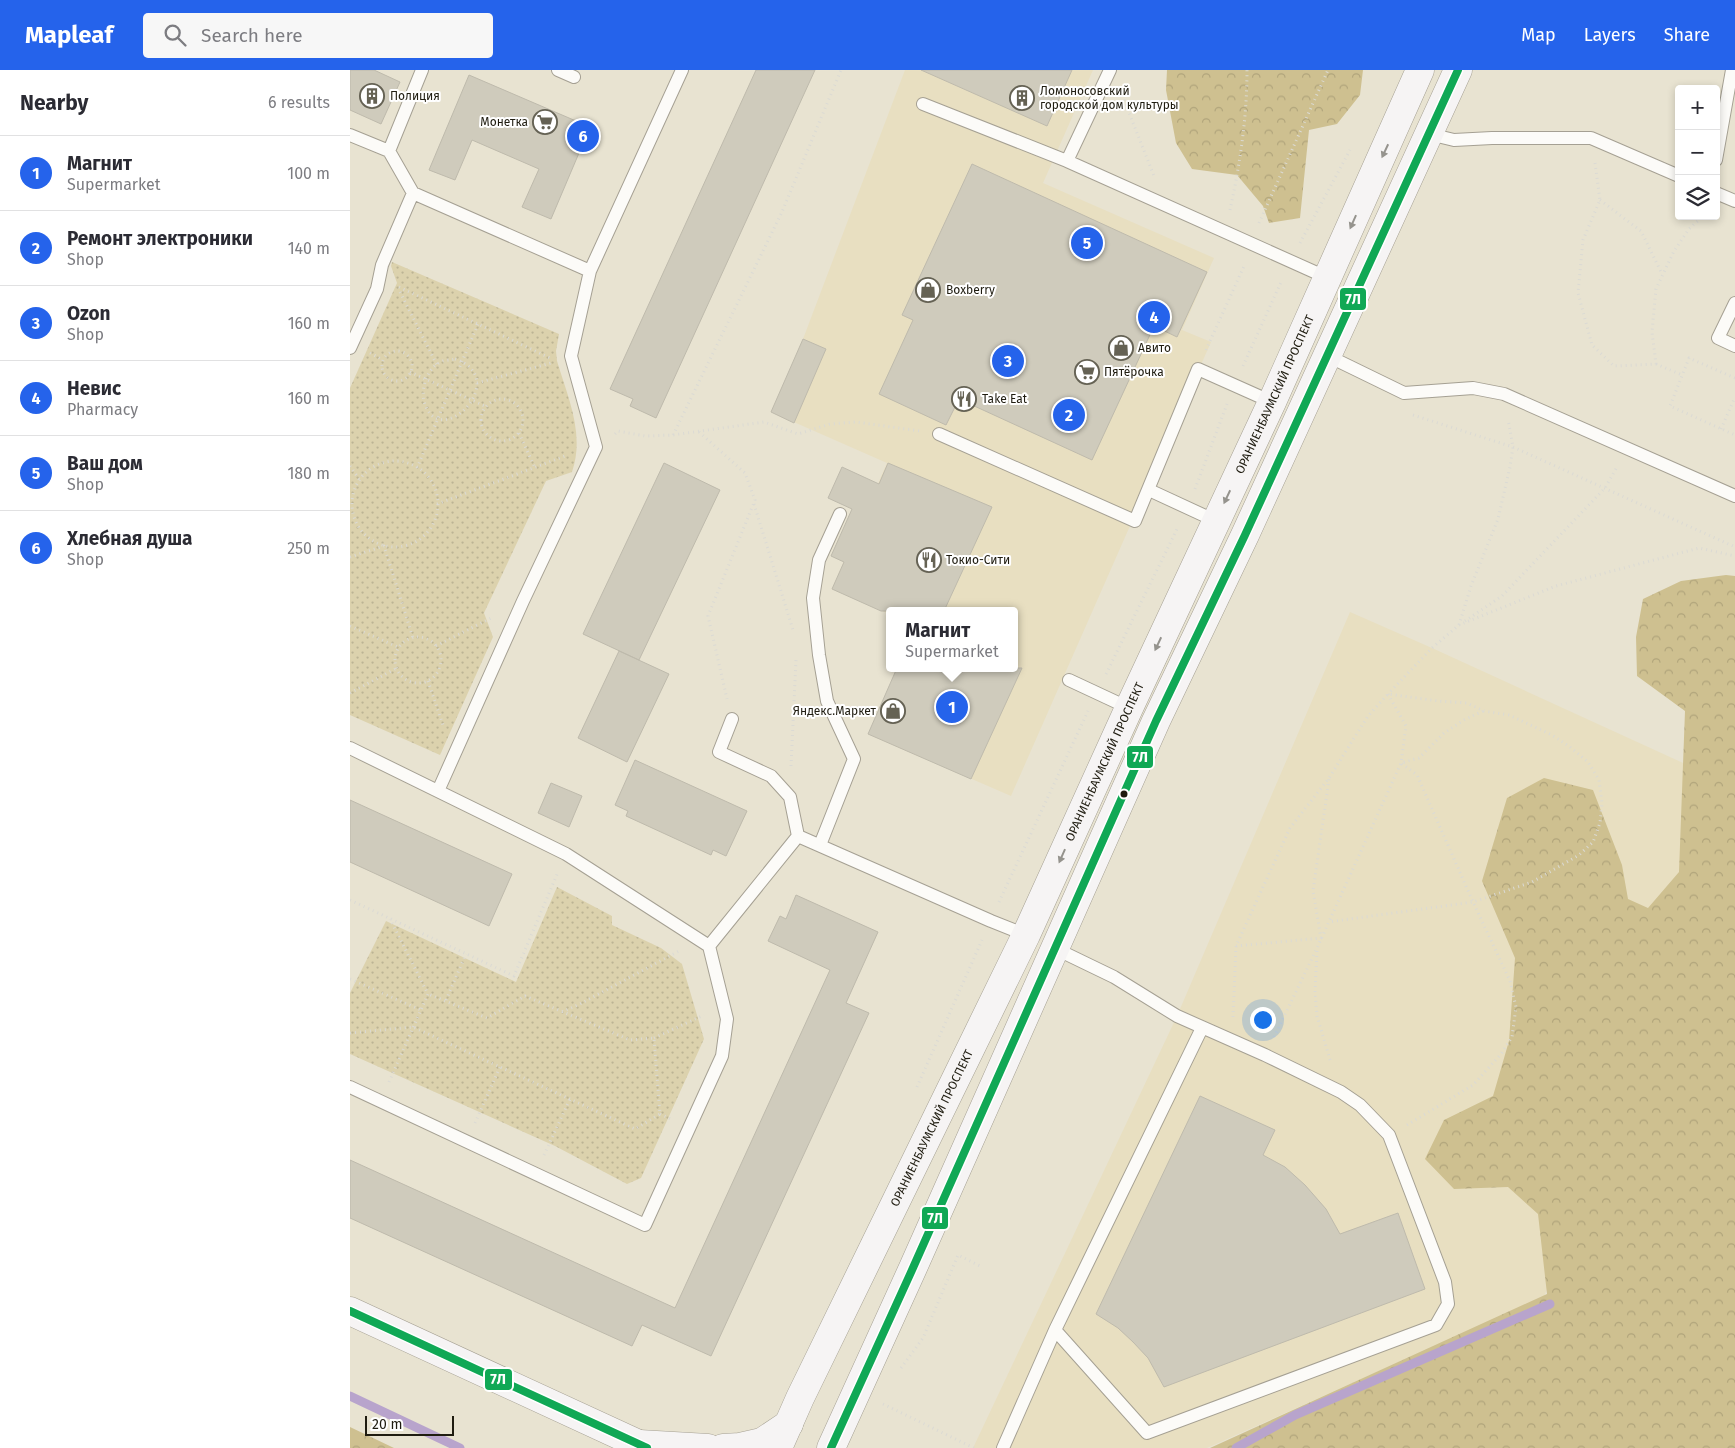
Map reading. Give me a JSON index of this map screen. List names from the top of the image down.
{
  "streets": {
    "main road": ["ОРАНИЕНБАУМСКИЙ ПРОСПЕКТ"]
  },
  "places": {
    "building": ["Полиция", "Ломоносовский городской дом культуры"],
    "supermarket": ["Монетка", "Пятёрочка"],
    "shop": ["Boxberry", "Авито", "Яндекс.Маркет"],
    "restaurant": ["Take Eat", "Токио-Сити"]
  },
  "lines": ["transit line 7Л"],
  "scale_bar": "20 m",
  "page": {
    "header": "Mapleaf",
    "search": "Search here",
    "nav": ["Map", "Layers", "Share"],
    "heading": ["Nearby", "6 results"],
    "map_buttons": ["+", "−"],
    "pins": [
      "6",
      "5",
      "4",
      "3",
      "2",
      "1"
    ],
    "list": [
      {
        "mark": "1",
        "name": "Магнит",
        "note": "Supermarket",
        "value": "100 m"
      },
      {
        "mark": "2",
        "name": "Ремонт электроники",
        "note": "Shop",
        "value": "140 m"
      },
      {
        "mark": "3",
        "name": "Ozon",
        "note": "Shop",
        "value": "160 m"
      },
      {
        "mark": "4",
        "name": "Невис",
        "note": "Pharmacy",
        "value": "160 m"
      },
      {
        "mark": "5",
        "name": "Ваш дом",
        "note": "Shop",
        "value": "180 m"
      },
      {
        "mark": "6",
        "name": "Хлебная душа",
        "note": "Shop",
        "value": "250 m"
      }
    ],
    "popup": ["Магнит", "Supermarket"],
    "scale": "20 m"
  }
}
